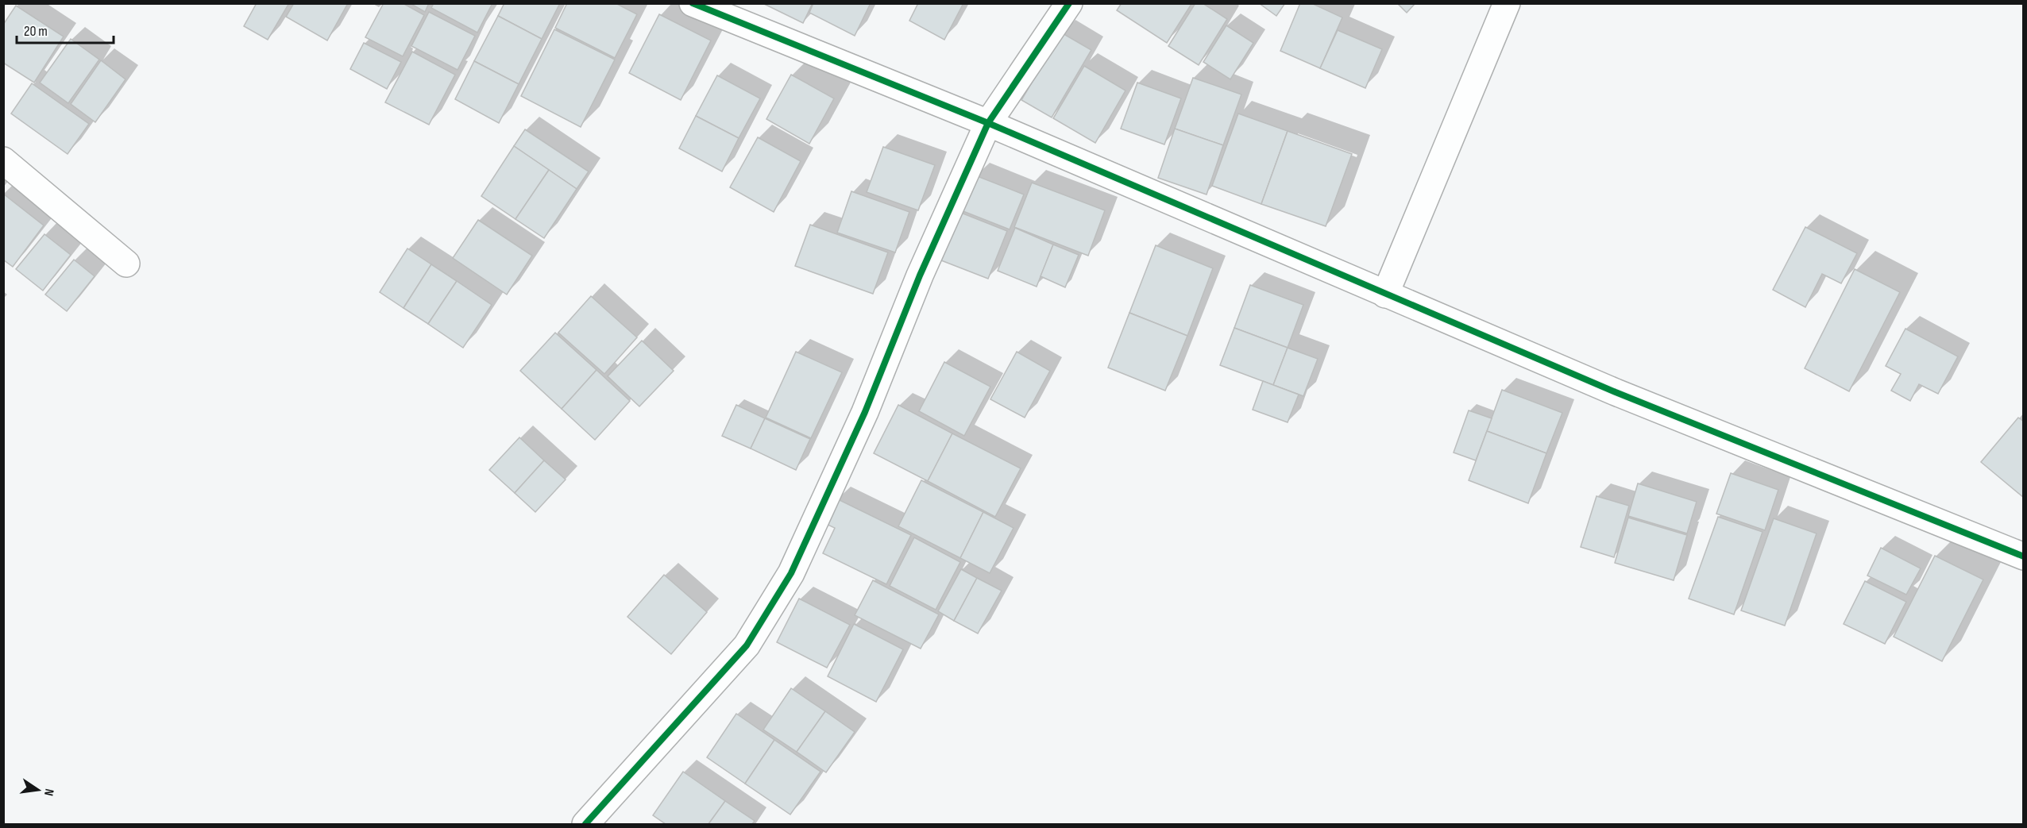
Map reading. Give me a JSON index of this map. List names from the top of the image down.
{
  "scale_bar": "20 m",
  "north": "right"
}
